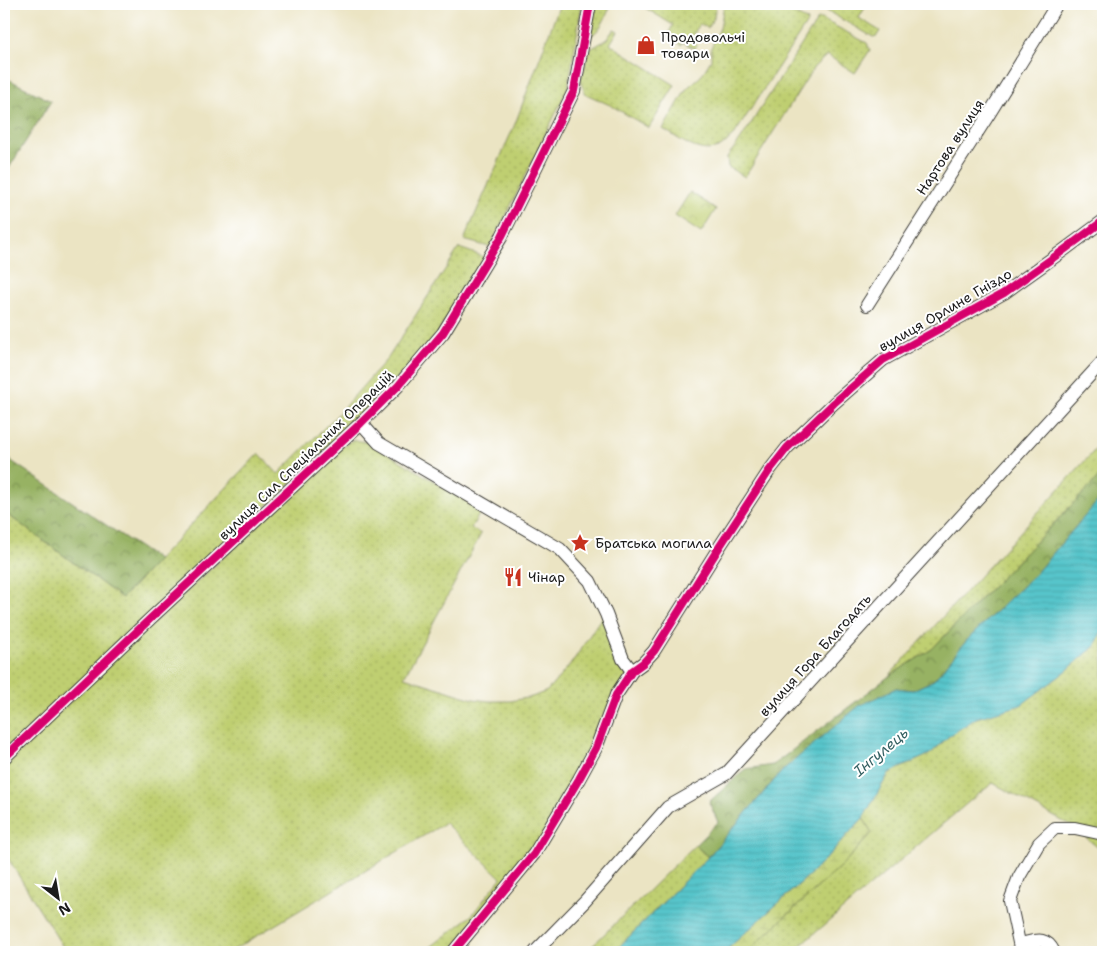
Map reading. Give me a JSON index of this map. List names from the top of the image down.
{
  "streets": {
    "street": [
      "Нартова вулиця",
      "вулиця Орлине Гніздо",
      "вулиця Сил Спеціальних Операцій",
      "вулиця Гора Благодать"
    ]
  },
  "water": ["Інгулець"],
  "places": {
    "shop": ["Продовольчі товари"],
    "place": ["Братська могила"],
    "restaurant": ["Чінар"]
  },
  "north": "bottom right"
}
